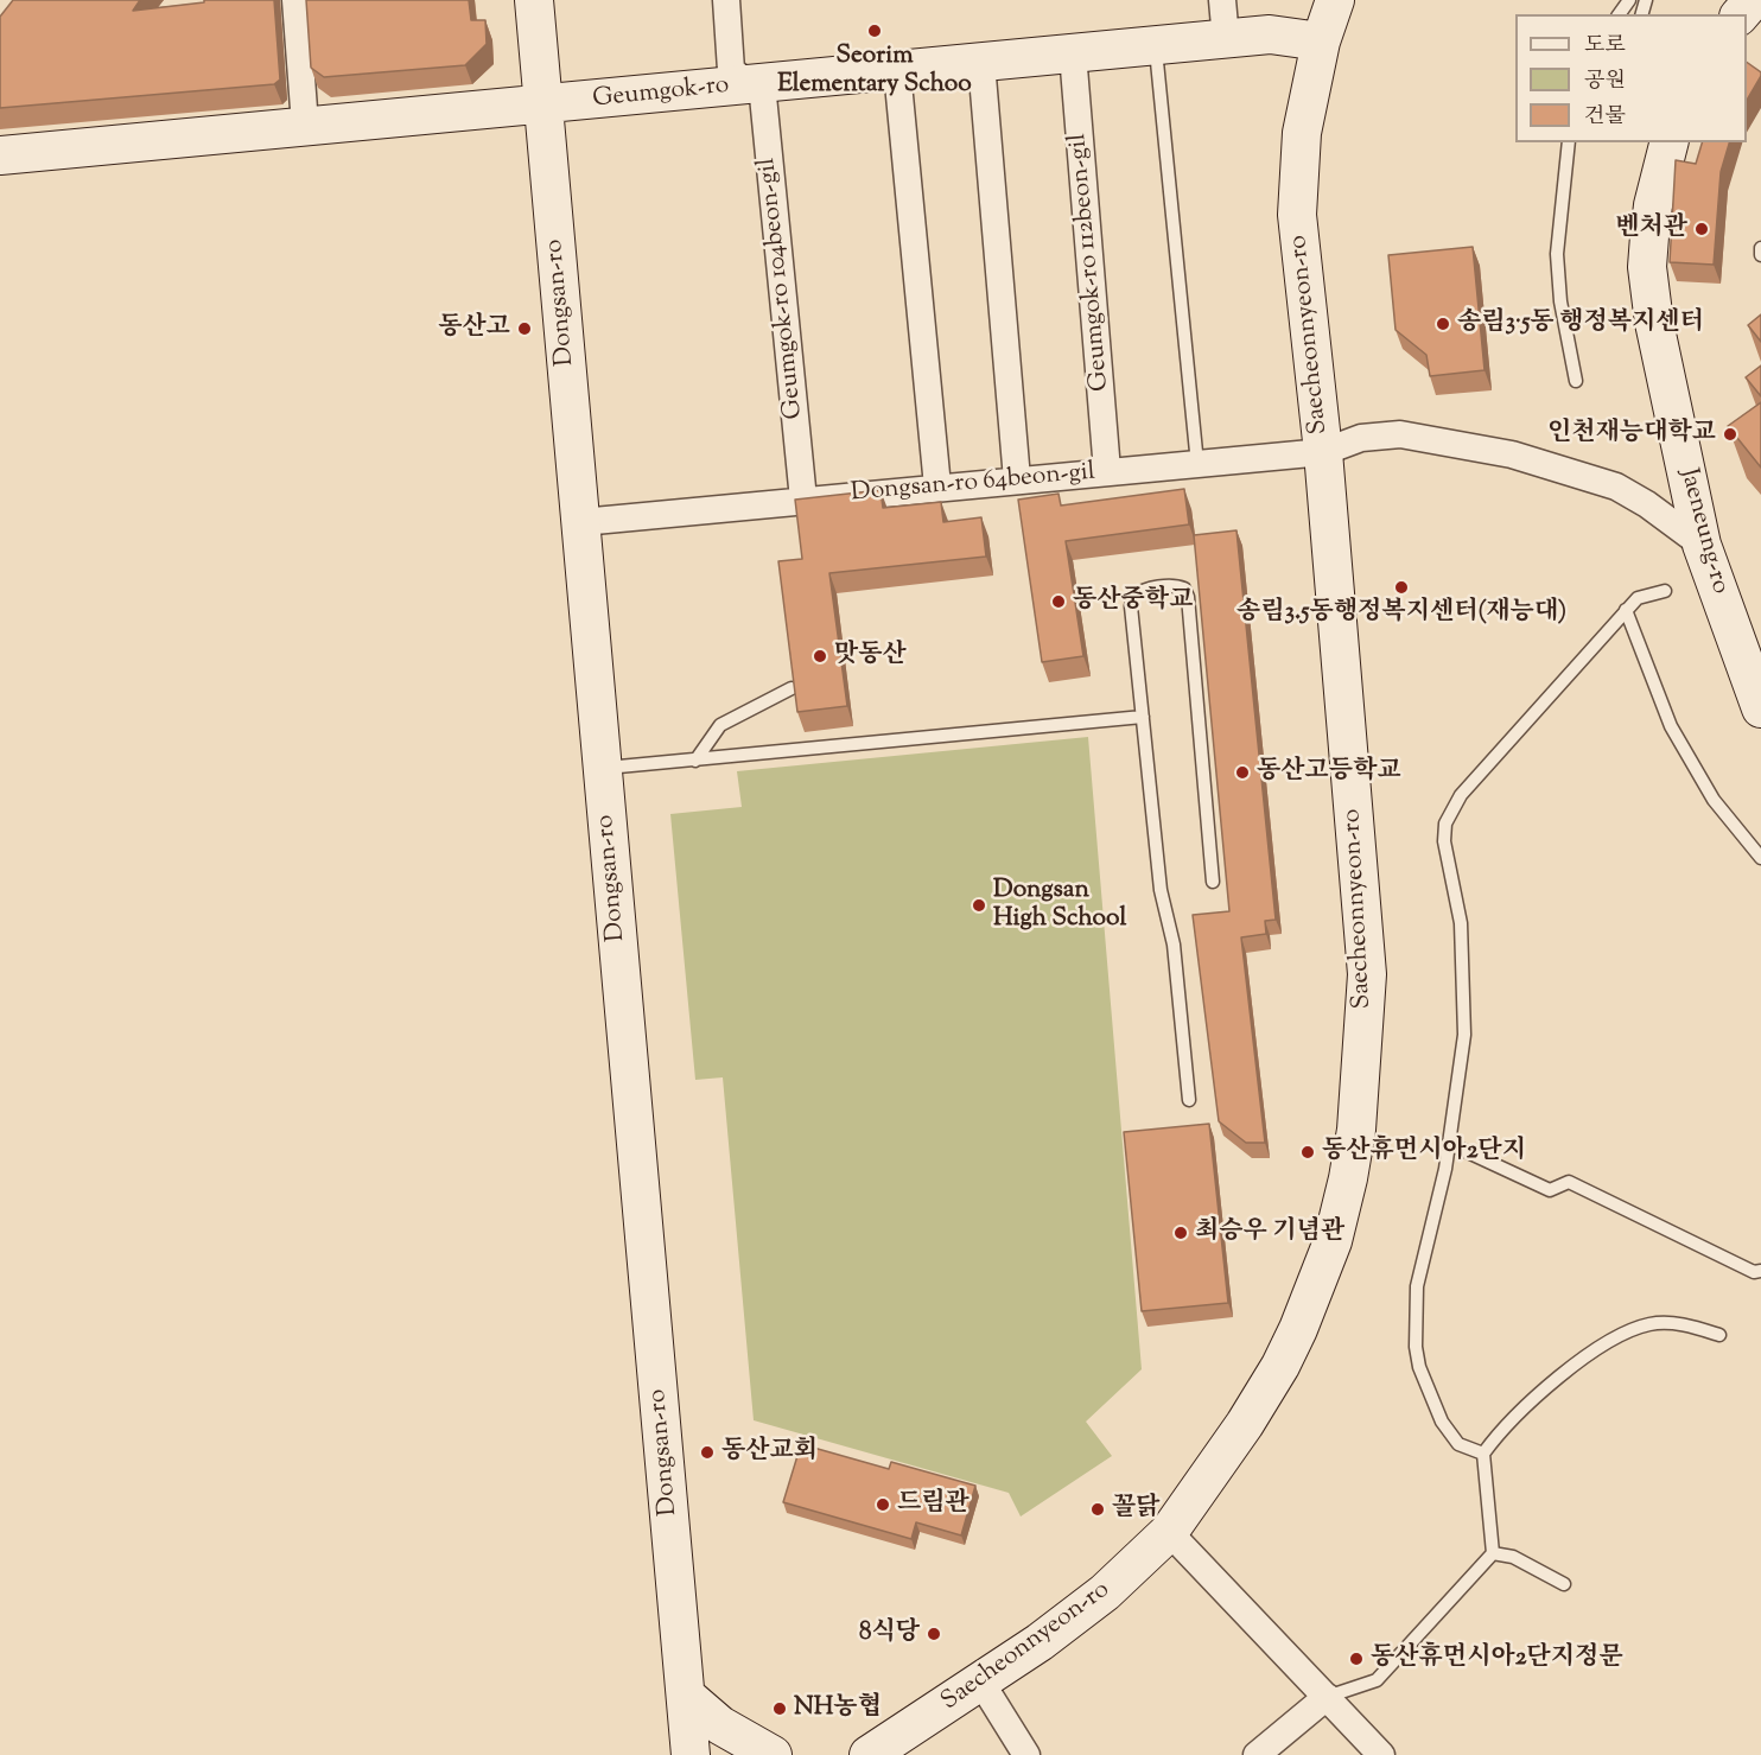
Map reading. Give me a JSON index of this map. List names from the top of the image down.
{
  "streets": {
    "street": [
      "Geumgok-ro",
      "Geumgok-ro 112beon-gil",
      "Geumgok-ro 104beon-gil",
      "Dongsan-ro",
      "Saecheonnyeon-ro",
      "Dongsan-ro 64beon-gil",
      "Jaeneung-ro"
    ]
  },
  "crossings": [
    ["Geumgok-ro", "Geumgok-ro 112beon-gil"],
    ["Geumgok-ro", "Geumgok-ro 104beon-gil"],
    ["Geumgok-ro", "Dongsan-ro"],
    ["Geumgok-ro", "Saecheonnyeon-ro"],
    ["Geumgok-ro 112beon-gil", "Dongsan-ro 64beon-gil"],
    ["Geumgok-ro 104beon-gil", "Dongsan-ro 64beon-gil"],
    ["Dongsan-ro", "Dongsan-ro 64beon-gil"],
    ["Saecheonnyeon-ro", "Dongsan-ro 64beon-gil"],
    ["Dongsan-ro 64beon-gil", "Jaeneung-ro"]
  ],
  "places": [
    "Seorim Elementary Schoo",
    "벤처관",
    "송림3·5동 행정복지센터",
    "동산고",
    "인천재능대학교",
    "송림3.5동행정복지센터(재능대)",
    "동산중학교",
    "맛동산",
    "동산고등학교",
    "Dongsan High School",
    "동산휴먼시아2단지",
    "최승우 기념관",
    "동산교회",
    "드림관",
    "꼴닭",
    "8식당",
    "동산휴먼시아2단지정문",
    "NH농협"
  ],
  "legend": ["도로", "공원", "건물"]
}
